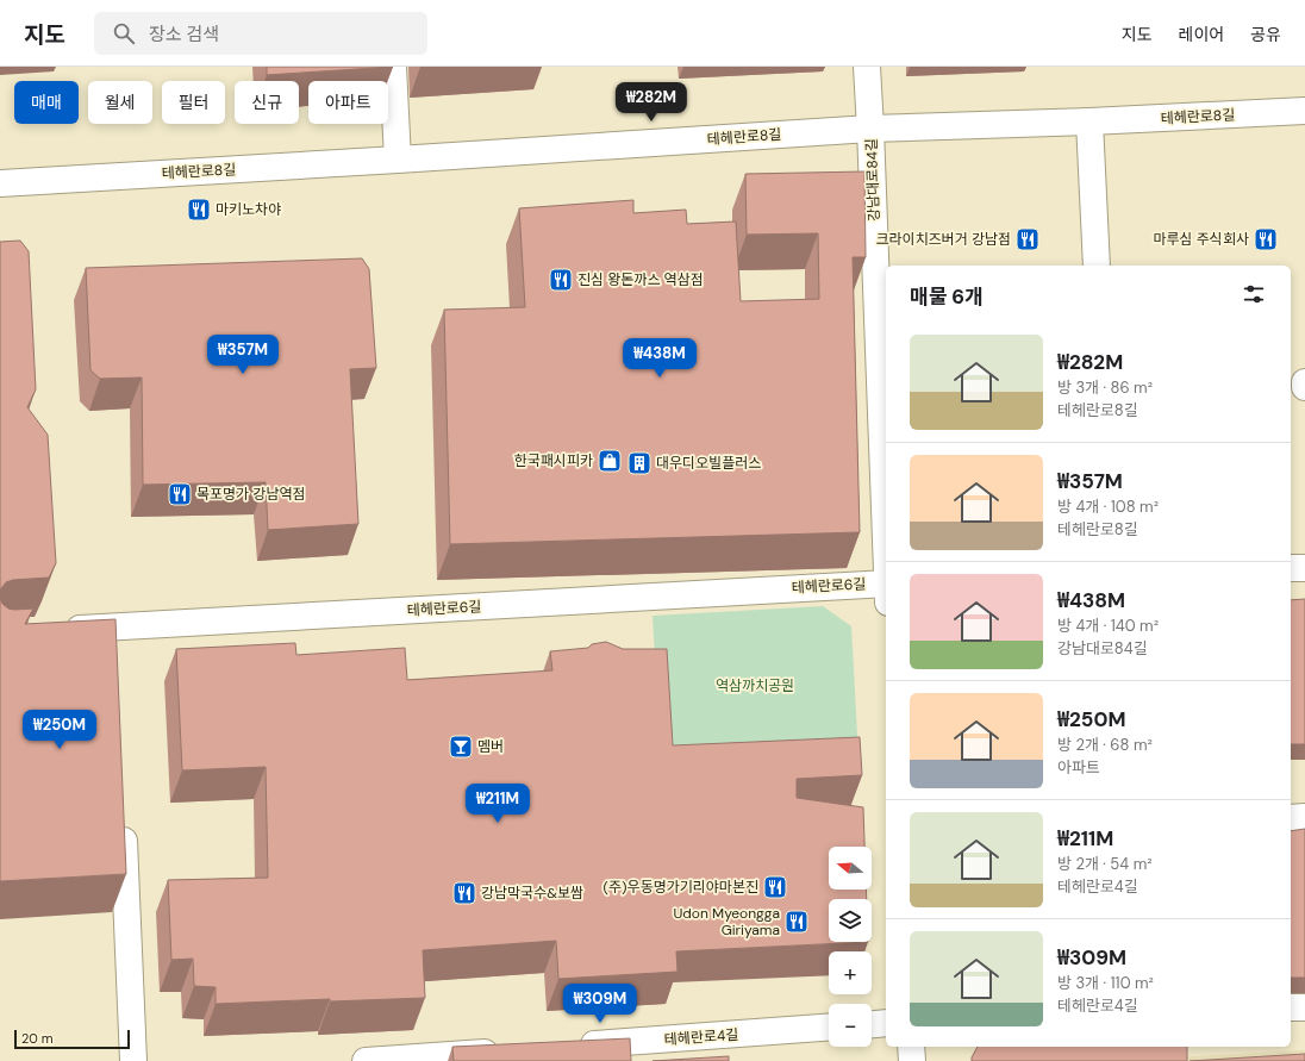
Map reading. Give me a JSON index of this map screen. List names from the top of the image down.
{
  "streets": {
    "street": [
      "테헤란로8길",
      "강남대로84길",
      "테헤란로6길",
      "테헤란로4길"
    ]
  },
  "crossings": [
    ["테헤란로8길", "강남대로84길"]
  ],
  "parks": ["역삼까치공원"],
  "places": {
    "restaurant": [
      "마키노차야",
      "크라이치즈버거 강남점",
      "마루심 주식회사",
      "진심 왕돈까스 역삼점",
      "목포명가 강남역점",
      "(주)우동명가기리야마본진",
      "강남막국수&보쌈",
      "Udon Myeongga Giriyama"
    ],
    "shop": ["한국패시피카"],
    "building": ["대우디오빌플러스"],
    "bar": ["멤버"]
  },
  "scale_bar": "20 m",
  "north": "left",
  "page": {
    "header": "지도",
    "search": "장소 검색",
    "nav": ["지도", "레이어", "공유"],
    "chip": [
      "매매",
      "월세",
      "필터",
      "신규",
      "아파트"
    ],
    "price": [
      "₩282M",
      "₩357M",
      "₩438M",
      "₩250M",
      "₩211M",
      "₩309M"
    ],
    "heading": "매물 6개",
    "list": [
      {
        "name": "₩282M",
        "note": "방 3개 · 86 m² · 테헤란로8길"
      },
      {
        "name": "₩357M",
        "note": "방 4개 · 108 m² · 테헤란로8길"
      },
      {
        "name": "₩438M",
        "note": "방 4개 · 140 m² · 강남대로84길"
      },
      {
        "name": "₩250M",
        "note": "방 2개 · 68 m² · 아파트"
      },
      {
        "name": "₩211M",
        "note": "방 2개 · 54 m² · 테헤란로4길"
      },
      {
        "name": "₩309M",
        "note": "방 3개 · 110 m² · 테헤란로4길"
      }
    ],
    "map_buttons": ["+", "−"],
    "scale": "20 m"
  }
}
